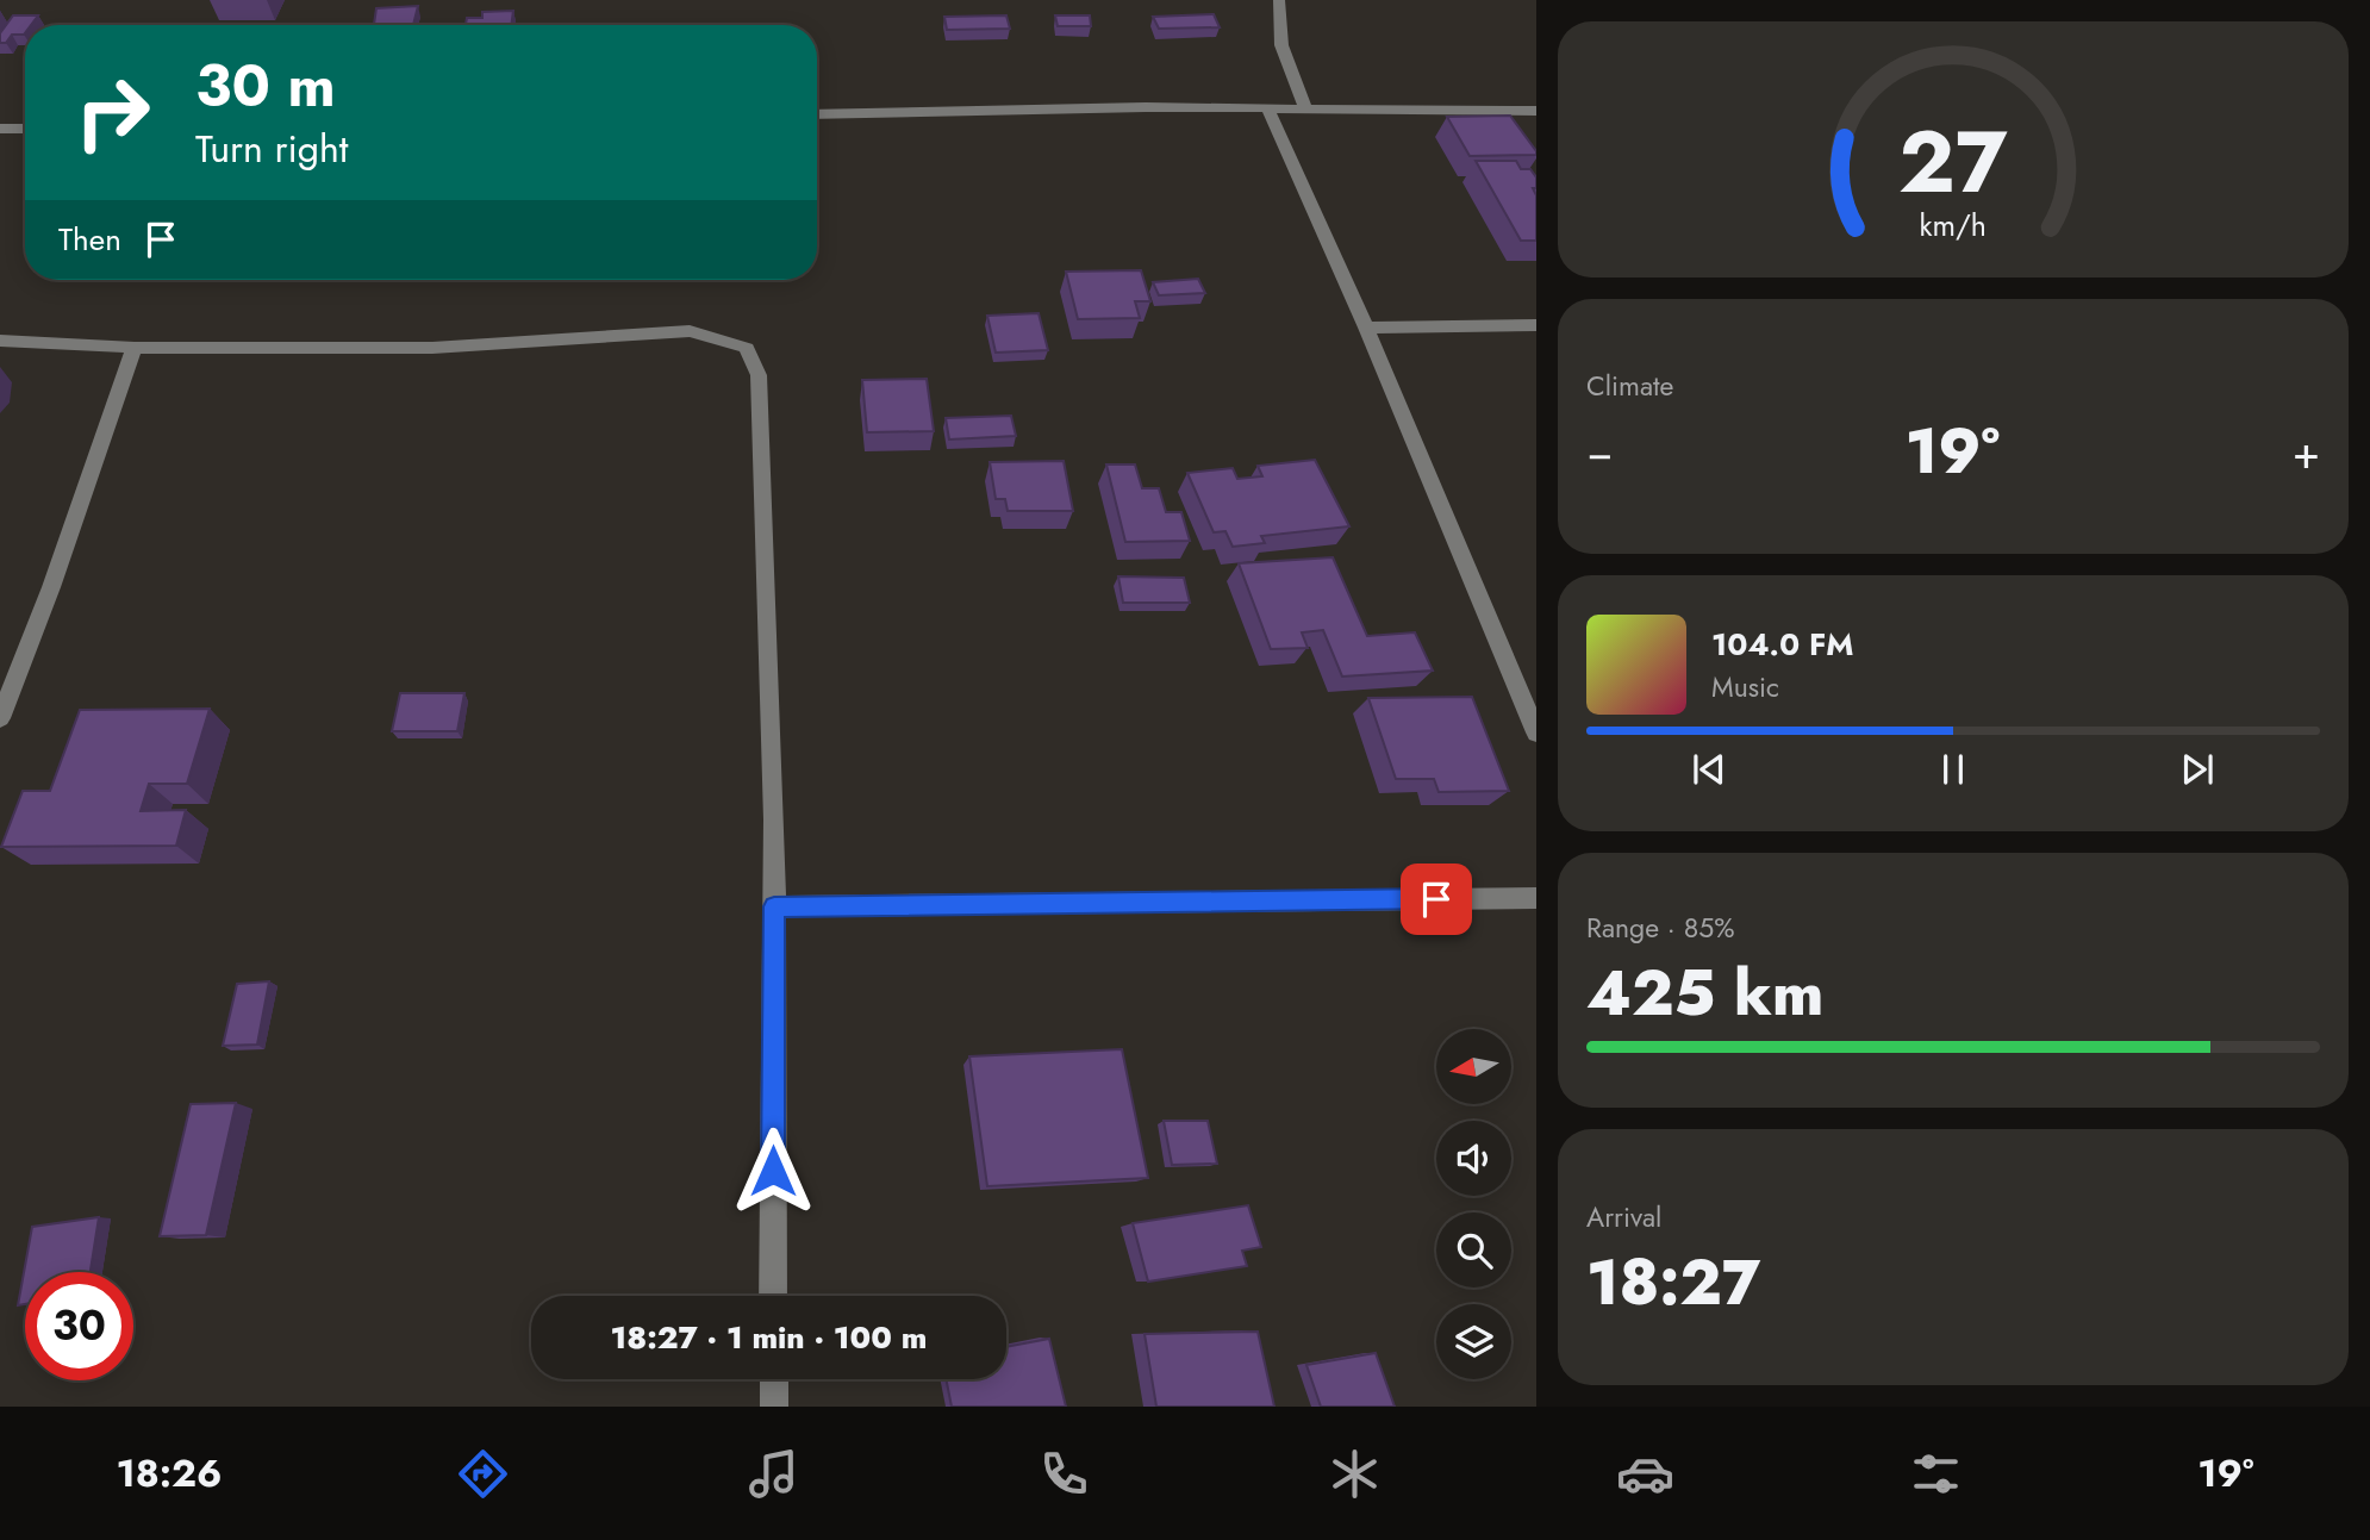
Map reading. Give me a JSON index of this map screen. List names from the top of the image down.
{
  "north": "left",
  "page": {
    "turn": ["30 m", "Turn right"],
    "then": "Then",
    "tile": [
      "Climate",
      ["Range · 85%", "425 km"],
      ["Arrival", "18:27"]
    ],
    "heat": ["−", "19°", "+"],
    "song": ["104.0 FM", "Music"],
    "limit": "30",
    "trip": "18:27 · 1 min · 100 m",
    "tabs": ["18:26", "19°"],
    "gauge": ["27", "km/h"]
  }
}
